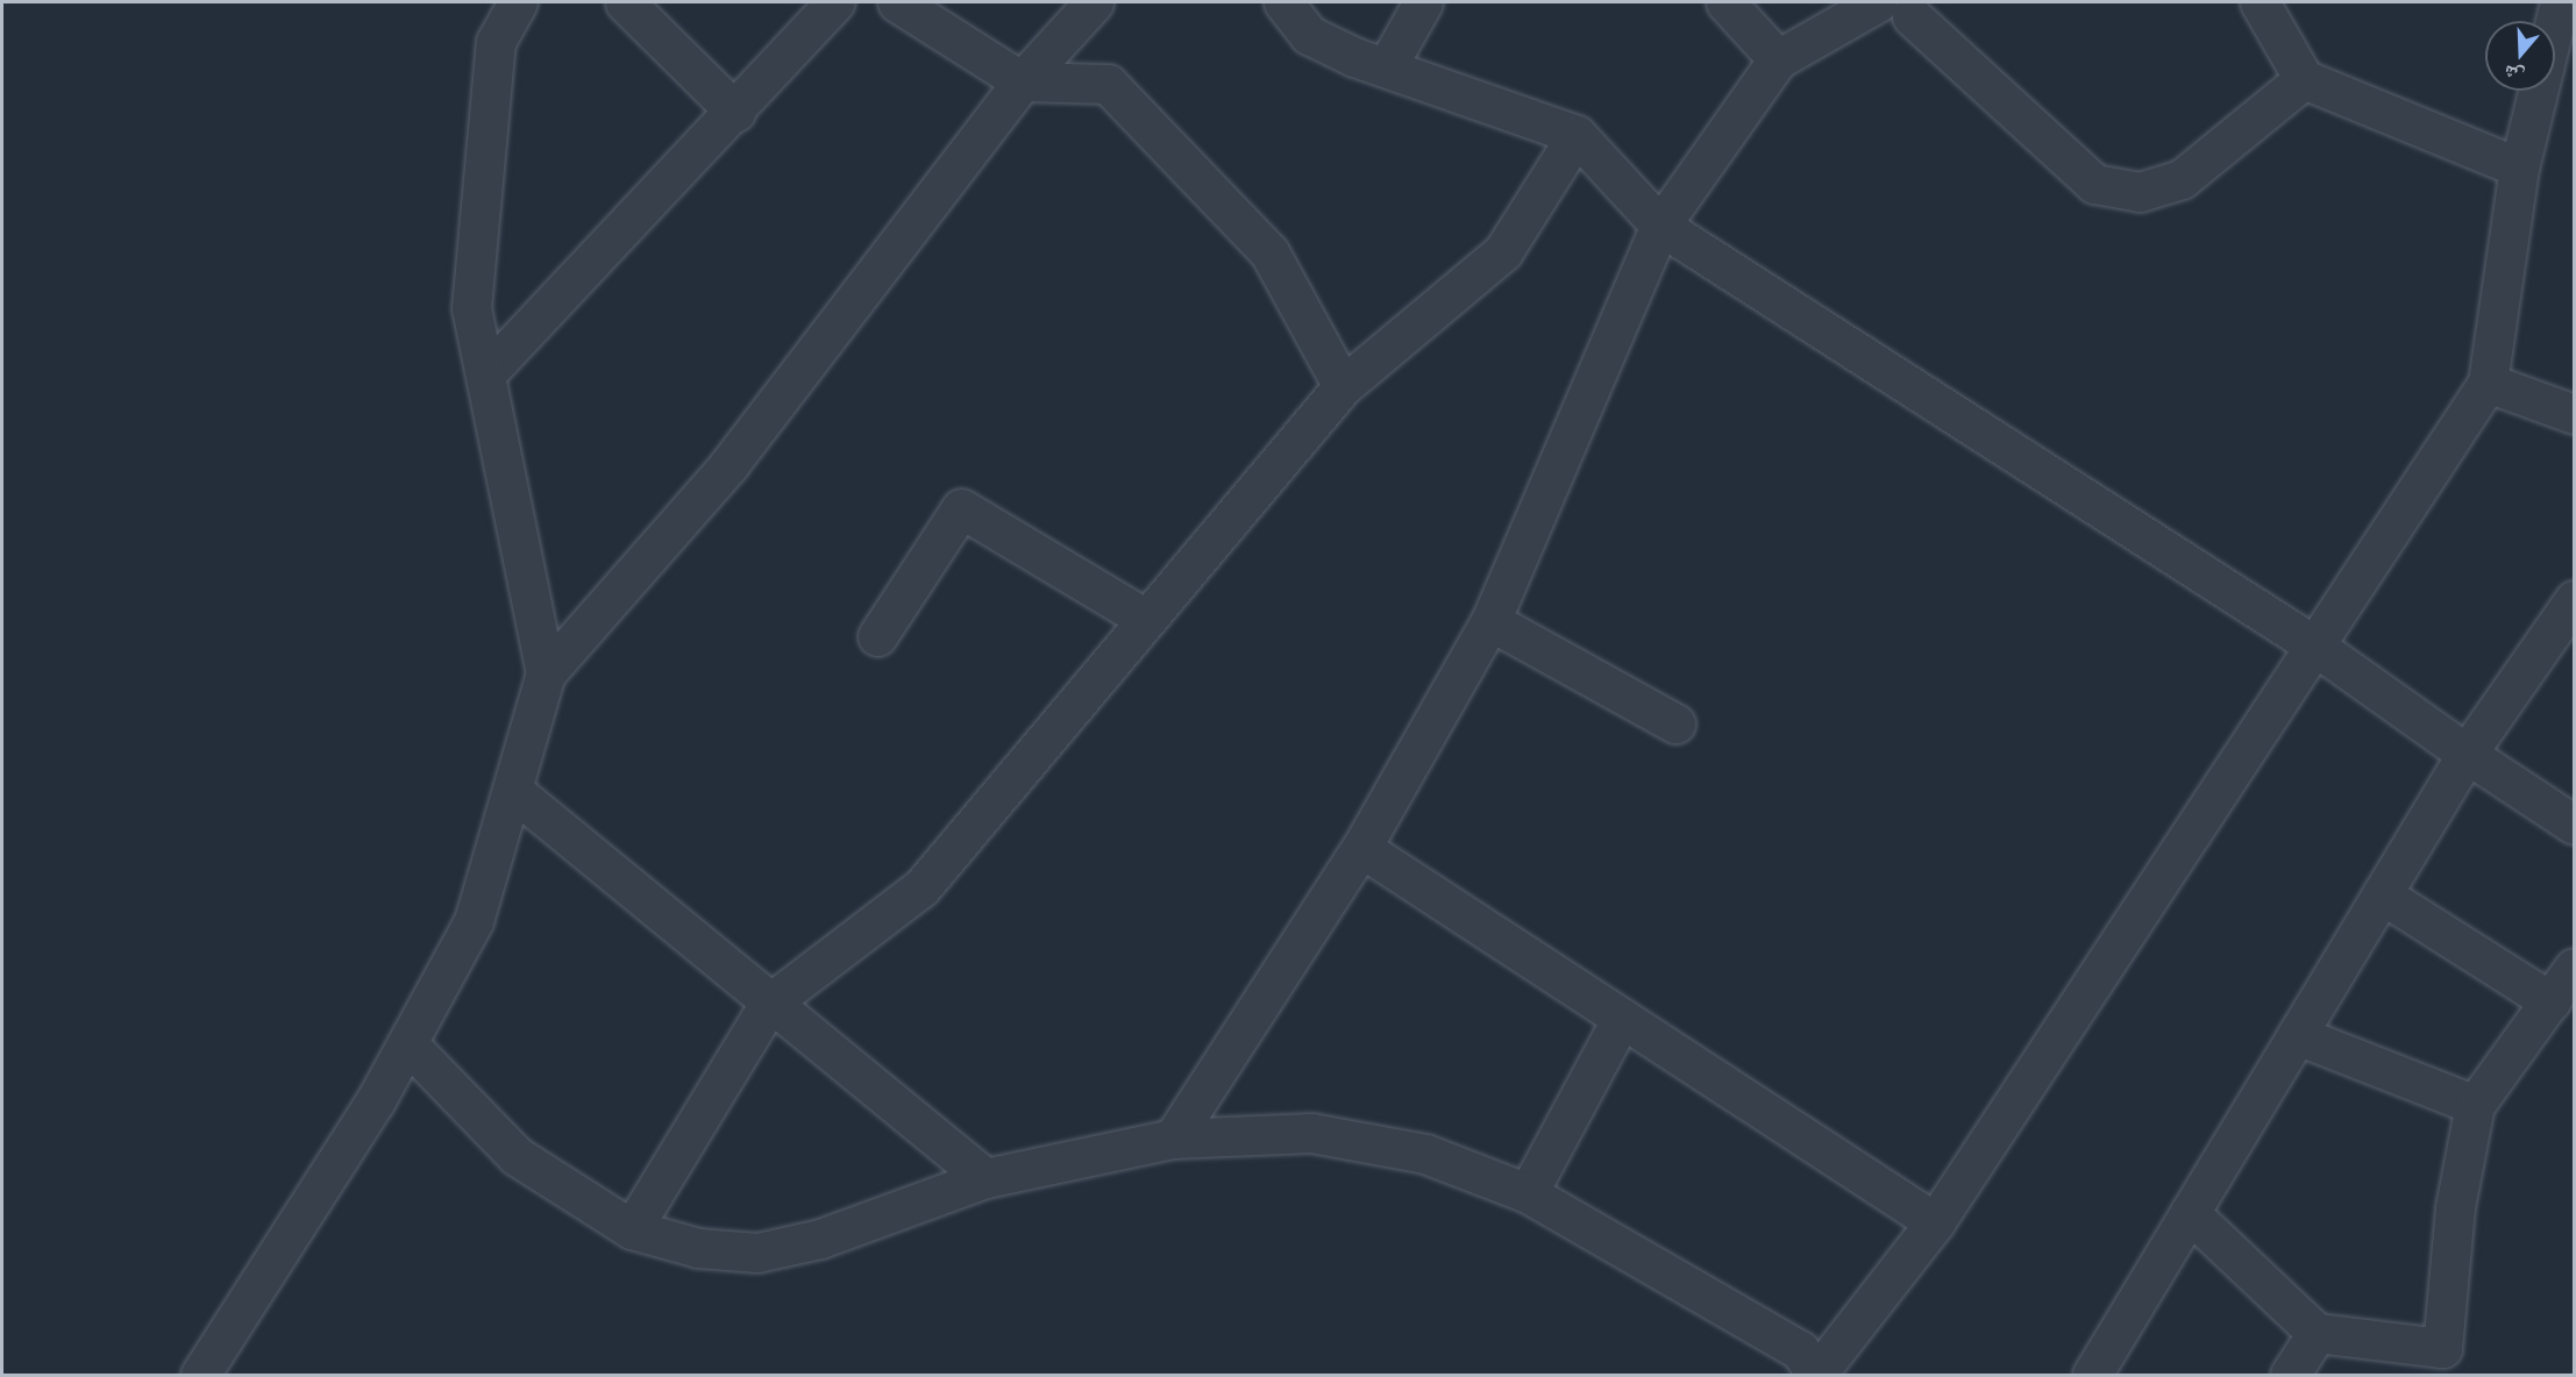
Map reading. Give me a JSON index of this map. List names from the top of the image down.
{
  "north": "bottom"
}
